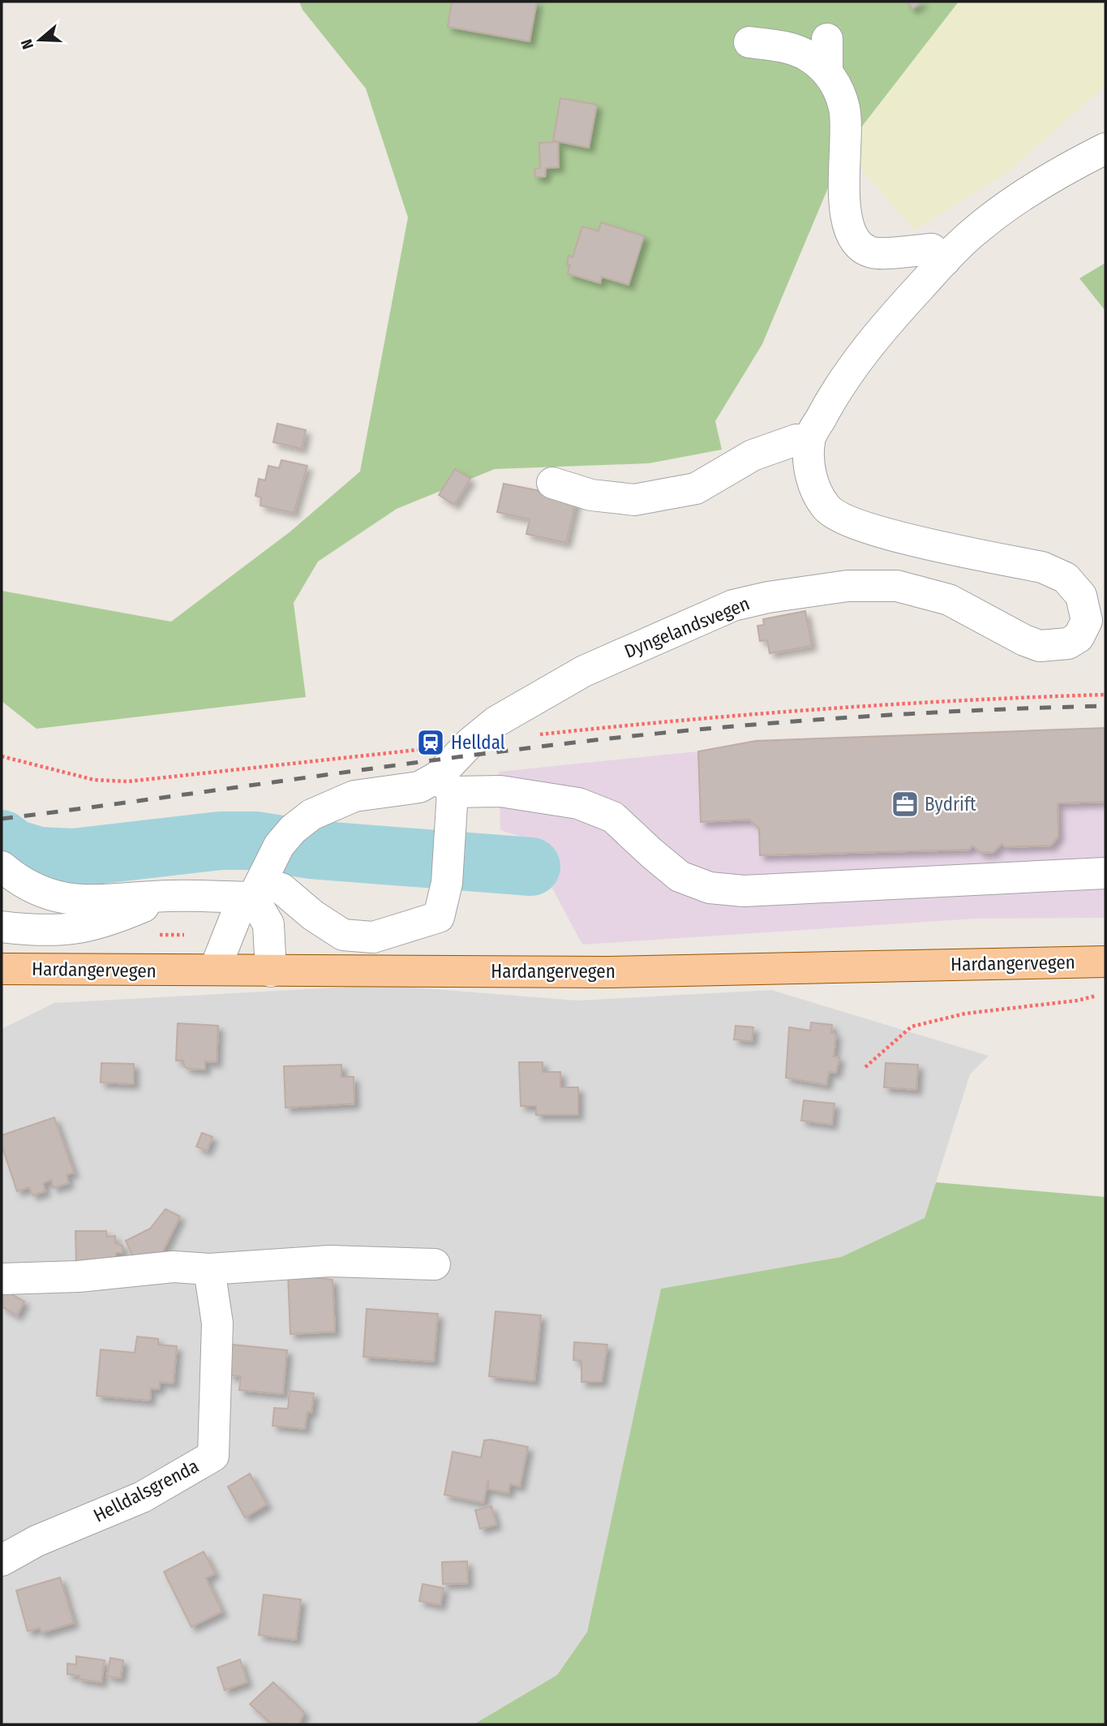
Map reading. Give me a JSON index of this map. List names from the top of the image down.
{
  "streets": {
    "main road": ["Hardangervegen"],
    "street": ["Dyngelandsvegen", "Helldalsgrenda"]
  },
  "crossings": [
    ["Dyngelandsvegen", "Hardangervegen"]
  ],
  "places": {
    "station": ["Helldal"],
    "office": ["Bydrift"]
  },
  "north": "left"
}
